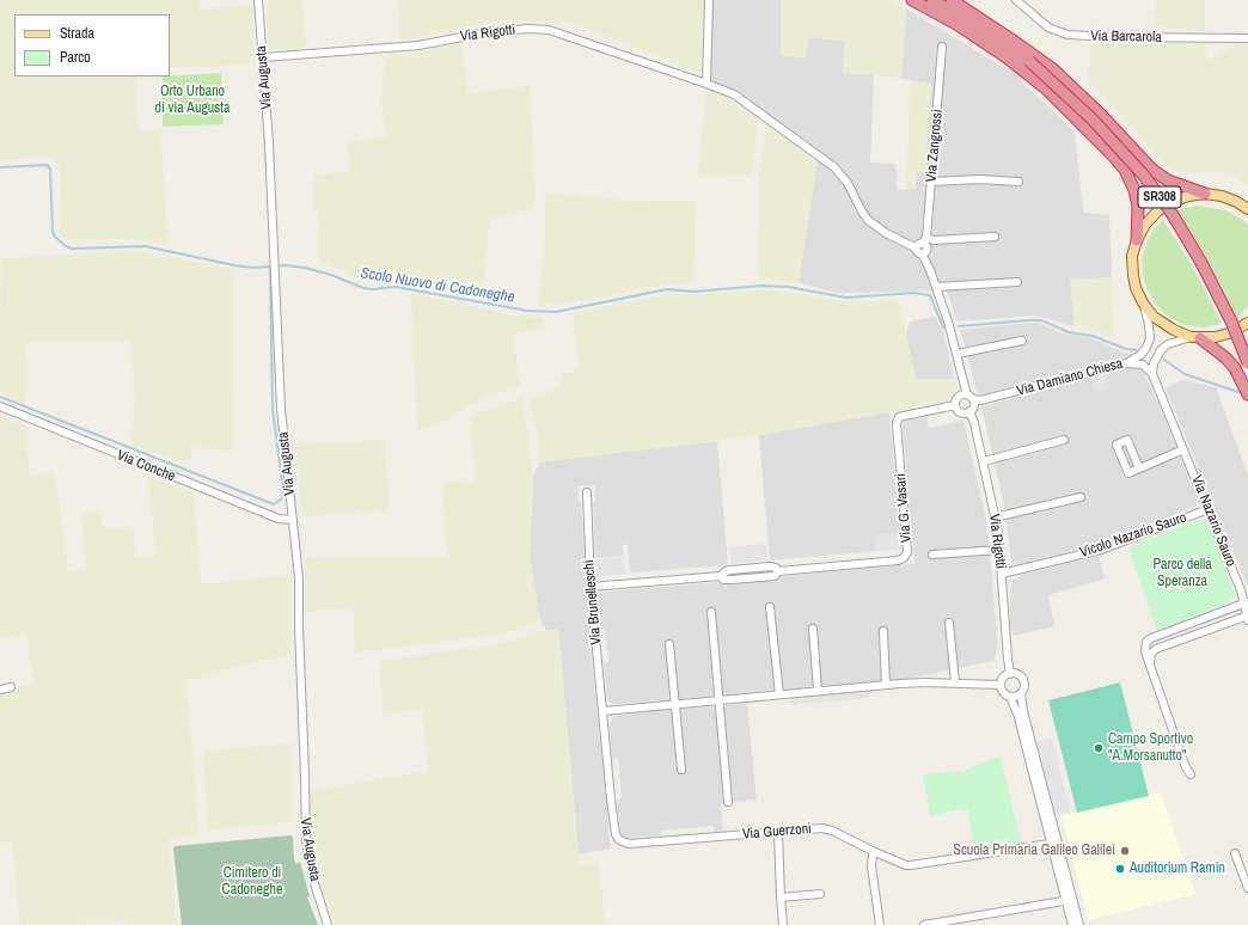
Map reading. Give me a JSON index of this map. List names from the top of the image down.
{
  "streets": {
    "highway": ["SR308"],
    "street": [
      "Via Rigotti",
      "Via Barcarola",
      "Via Augusta",
      "Via Zangrossi",
      "Via Damiano Chiesa",
      "Via Conche",
      "Via G. Vasari",
      "Via Nazario Sauro",
      "Vicolo Nazario Sauro",
      "Via Brunelleschi",
      "Via Guerzoni"
    ]
  },
  "crossings": [
    ["Via Rigotti", "Via Augusta"],
    ["Via Rigotti", "Via Damiano Chiesa"],
    ["Via Rigotti", "Via G. Vasari"],
    ["Via Rigotti", "Vicolo Nazario Sauro"],
    ["Via Augusta", "Via Conche"],
    ["Via Damiano Chiesa", "Via G. Vasari"],
    ["Via G. Vasari", "Via Brunelleschi"],
    ["Via Nazario Sauro", "Vicolo Nazario Sauro"],
    ["Via Brunelleschi", "Via Guerzoni"]
  ],
  "water": ["Scolo Nuovo di Cadoneghe"],
  "parks": ["Orto Urbano di via Augusta", "Parco della Speranza", "Cimitero di Cadoneghe"],
  "places": ["Campo Sportivo \"A.Morsanutto\"", "Scuola Primaria Galileo Galilei", "Auditorium Ramin"],
  "legend": ["Strada", "Parco"]
}
